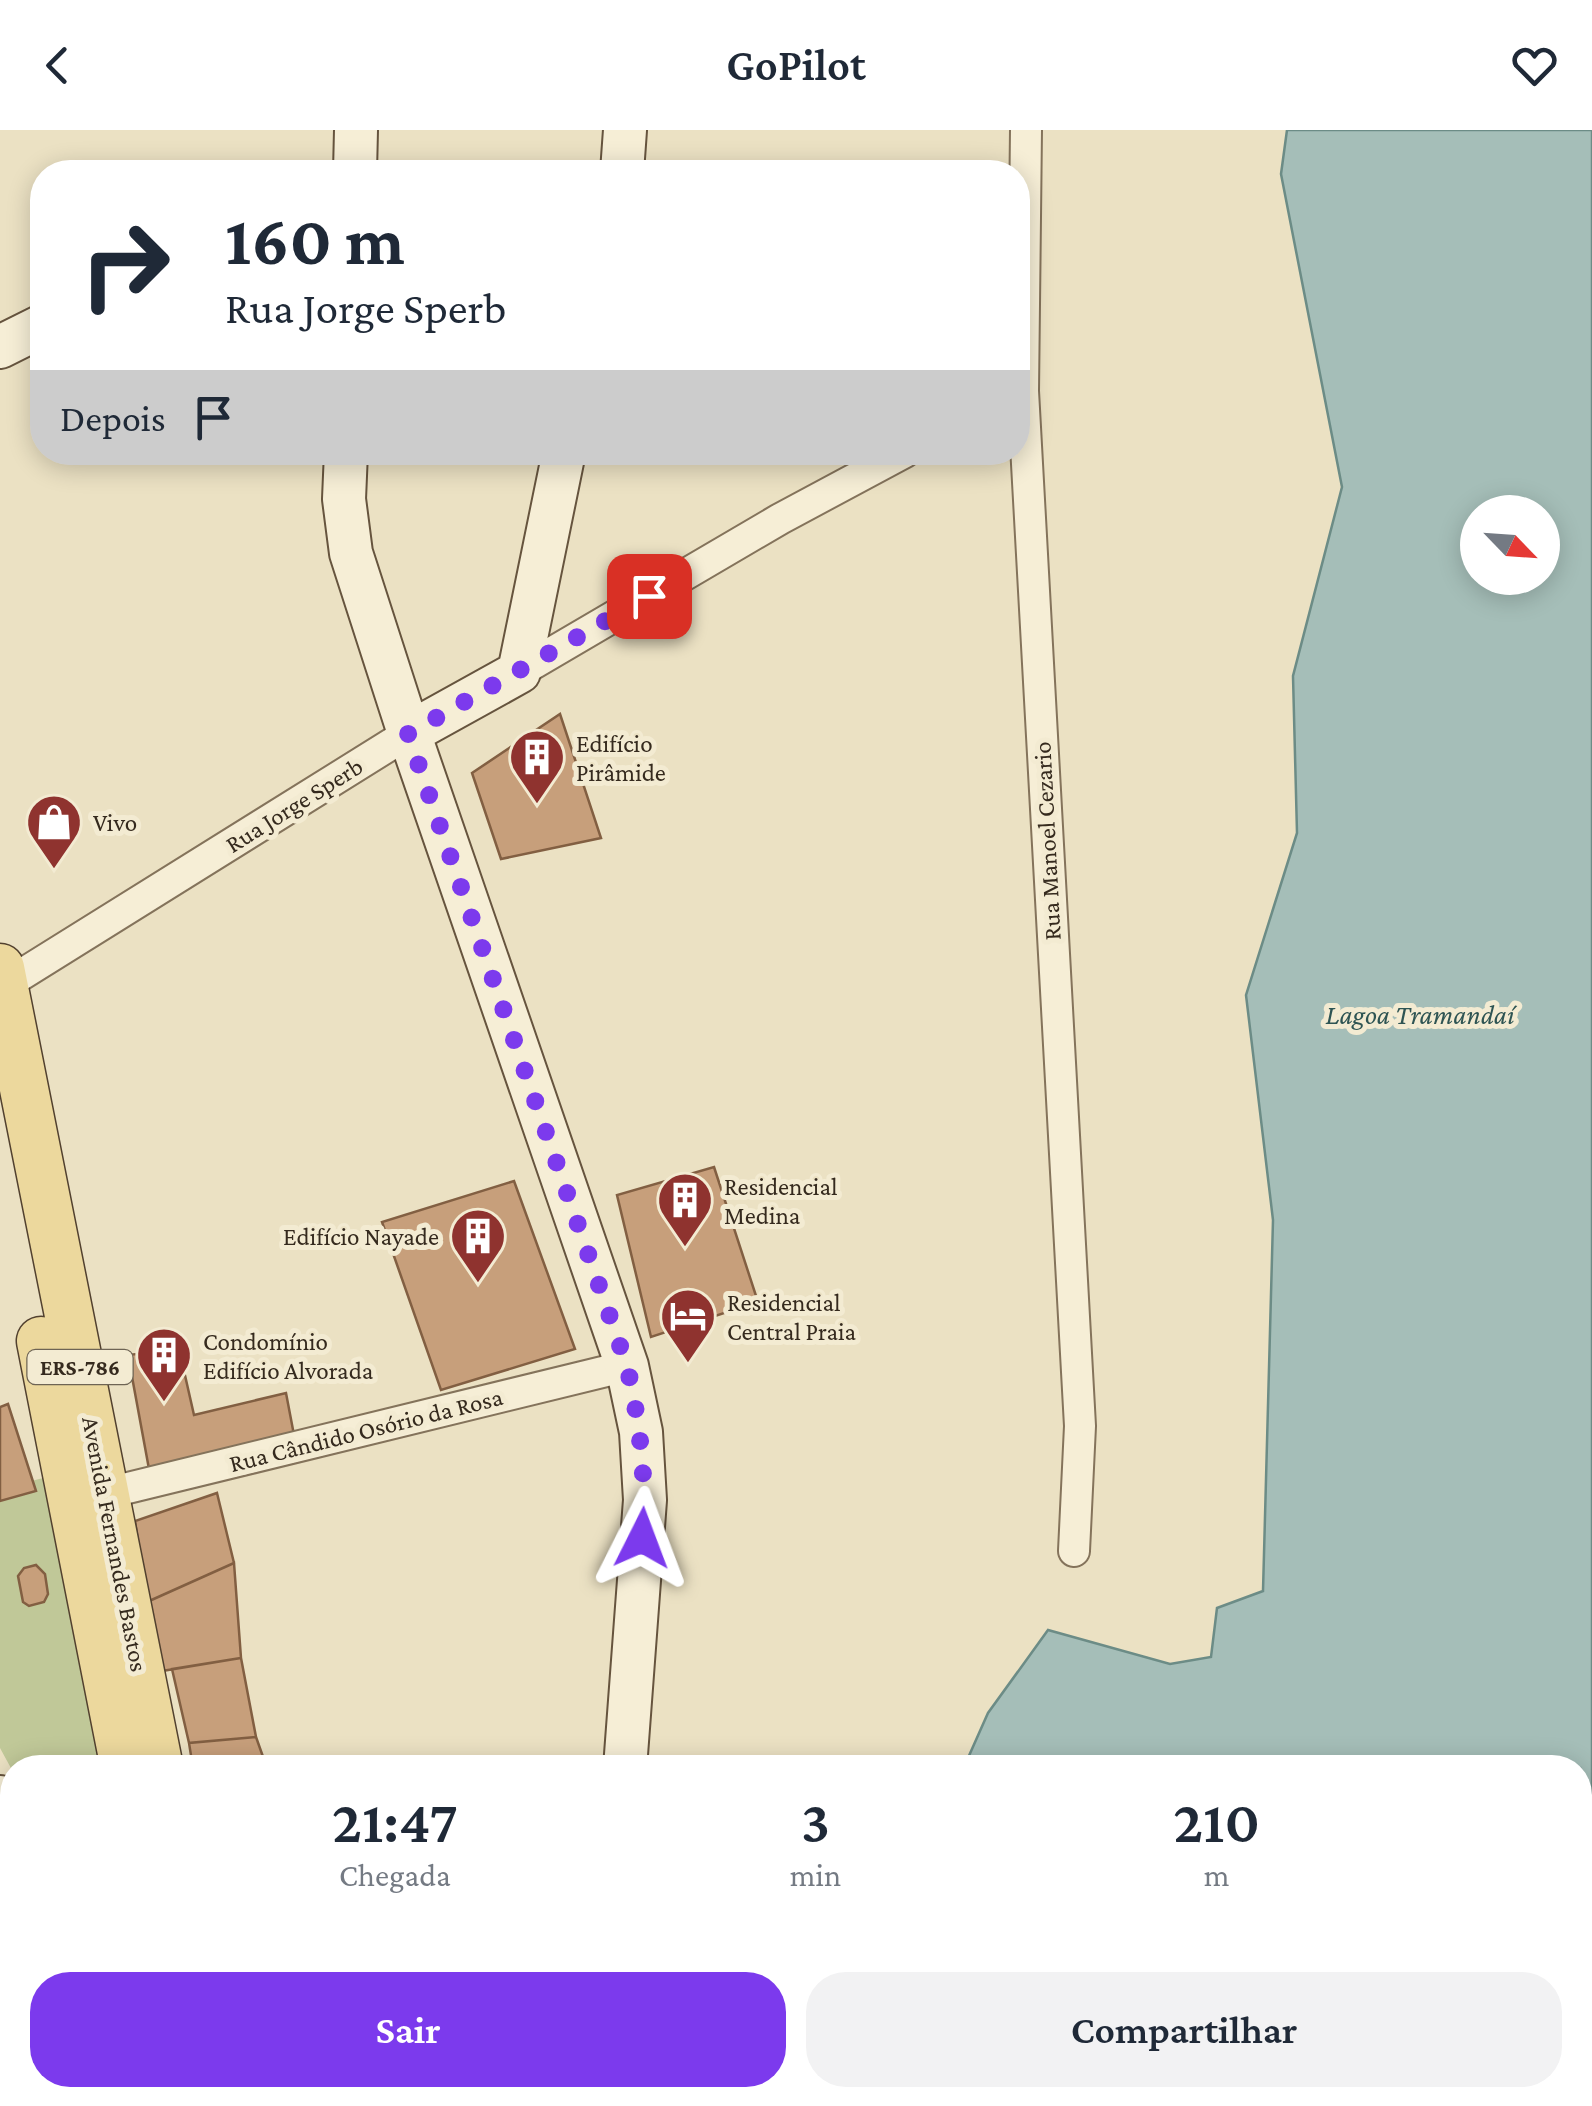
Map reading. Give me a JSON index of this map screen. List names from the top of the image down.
{
  "streets": {
    "main road": ["ERS-786", "Avenida Fernandes Bastos"],
    "street": ["Rua Jorge Sperb", "Rua Manoel Cezario", "Rua Cândido Osório da Rosa"]
  },
  "crossings": [
    ["Rua Jorge Sperb", "Avenida Fernandes Bastos"],
    ["Rua Cândido Osório da Rosa", "Avenida Fernandes Bastos"]
  ],
  "water": ["Lagoa Tramandaí"],
  "places": {
    "building": [
      "Edifício Pirâmide",
      "Residencial Medina",
      "Edifício Nayade",
      "Condomínio Edifício Alvorada"
    ],
    "shop": ["Vivo"],
    "hotel": ["Residencial Central Praia"]
  },
  "north": "bottom right",
  "page": {
    "header": "GoPilot",
    "turn": ["160 m", "Rua Jorge Sperb"],
    "then": "Depois",
    "eta": [
      "21:47",
      "Chegada",
      "3",
      "min",
      "210",
      "m"
    ],
    "buttons": ["Sair", "Compartilhar"]
  }
}
